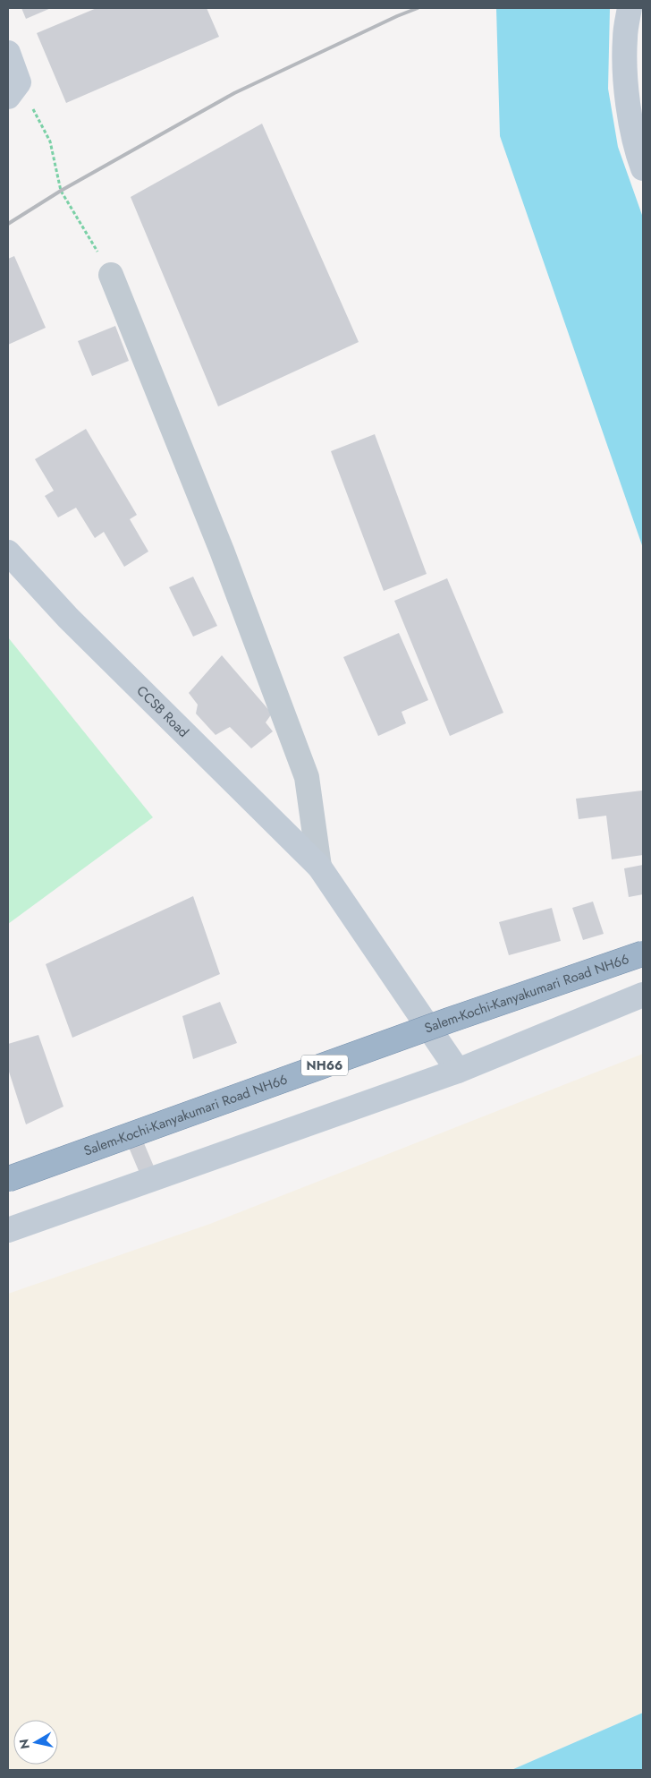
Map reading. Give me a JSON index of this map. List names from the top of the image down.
{
  "streets": {
    "highway": ["Salem-Kochi-Kanyakumari Road NH66", "NH66"],
    "main road": ["CCSB Road"]
  },
  "north": "left"
}
